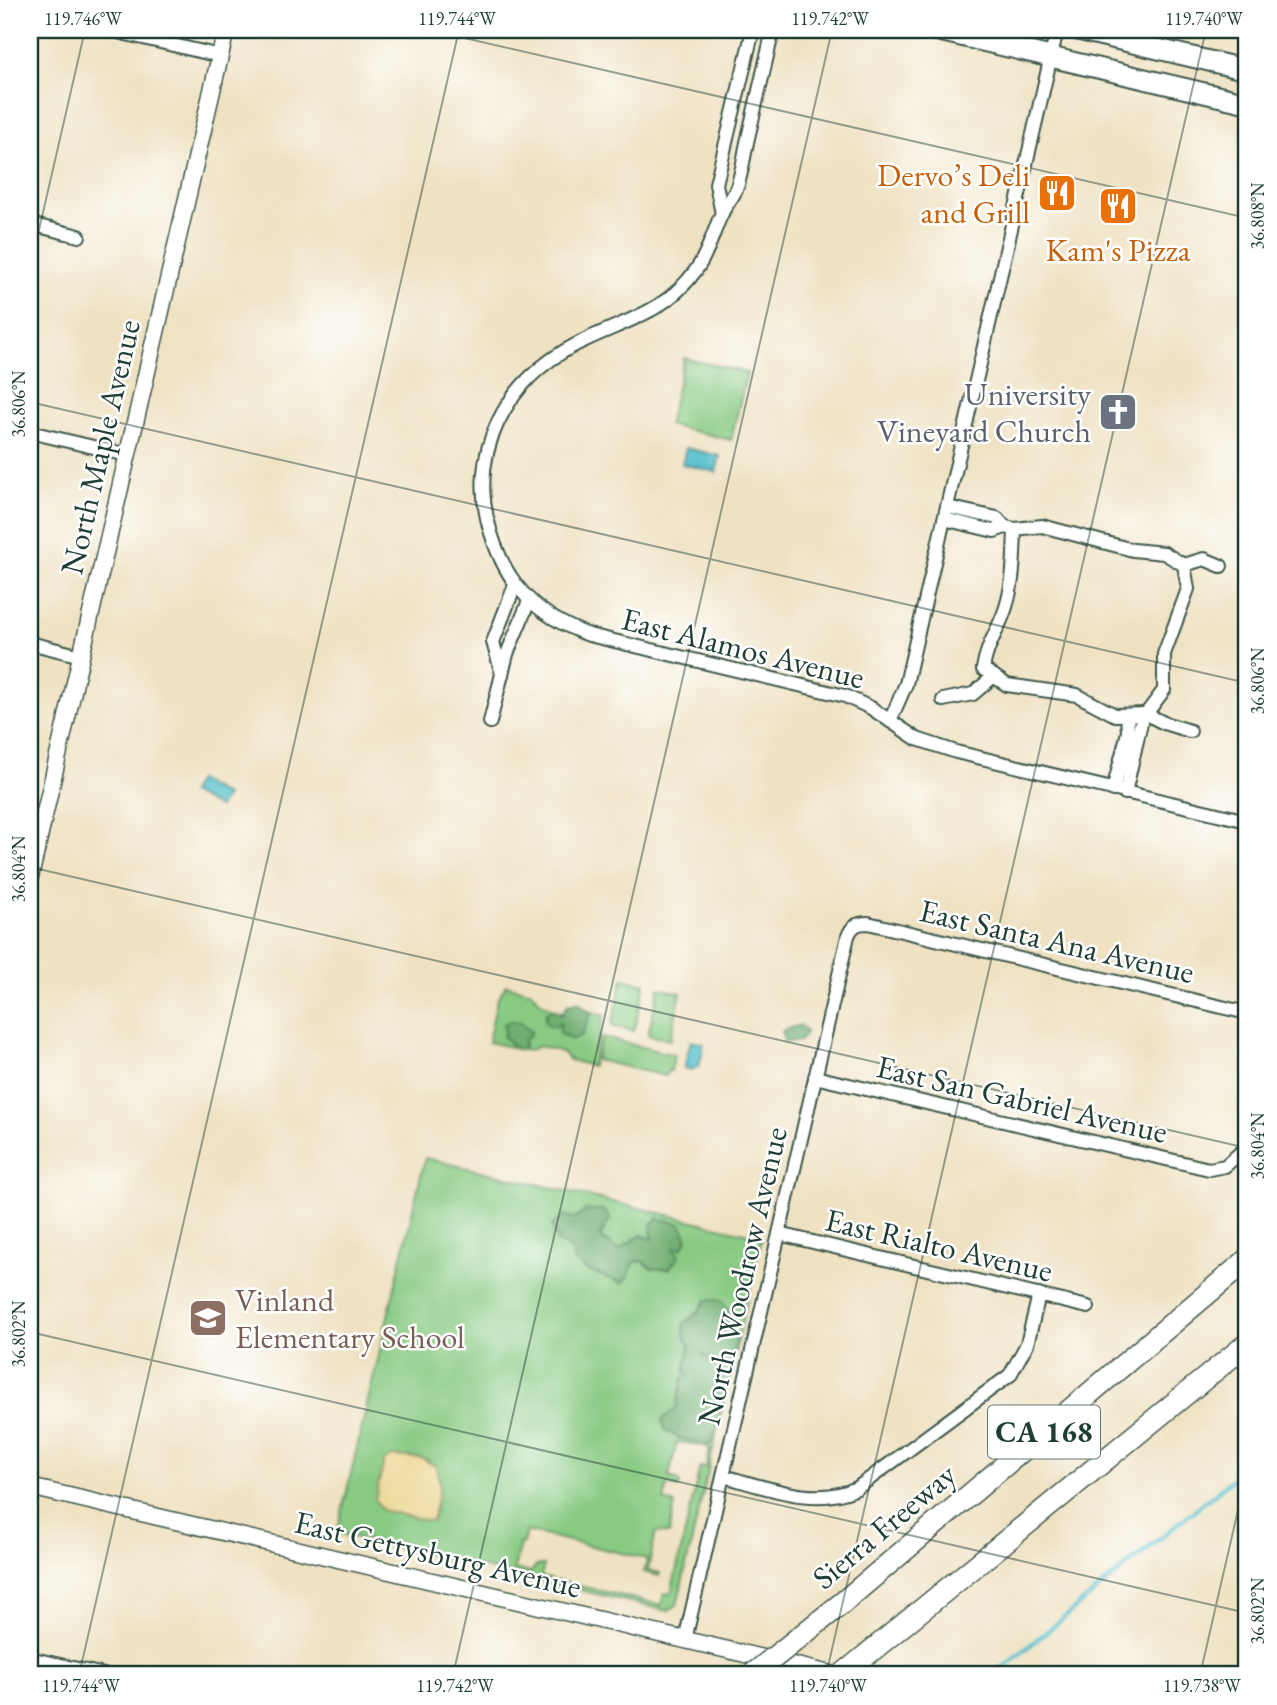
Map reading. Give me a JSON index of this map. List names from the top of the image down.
{
  "streets": {
    "highway": ["CA 168", "Sierra Freeway"],
    "street": [
      "North Maple Avenue",
      "East Alamos Avenue",
      "East Santa Ana Avenue",
      "East San Gabriel Avenue",
      "East Rialto Avenue",
      "North Woodrow Avenue",
      "East Gettysburg Avenue"
    ]
  },
  "crossings": [
    ["East Santa Ana Avenue", "North Woodrow Avenue"],
    ["East San Gabriel Avenue", "North Woodrow Avenue"],
    ["East Rialto Avenue", "North Woodrow Avenue"],
    ["North Woodrow Avenue", "East Gettysburg Avenue"]
  ],
  "places": {
    "restaurant": ["Dervo’s Deli and Grill", "Kam's Pizza"],
    "church": ["University Vineyard Church"],
    "school or university": ["Vinland Elementary School"]
  },
  "coordinates": [
    "119.746°W",
    "119.744°W",
    "119.742°W",
    "119.740°W",
    "36.808°N",
    "36.806°N",
    "36.804°N",
    "36.802°N",
    "119.738°W"
  ]
}
